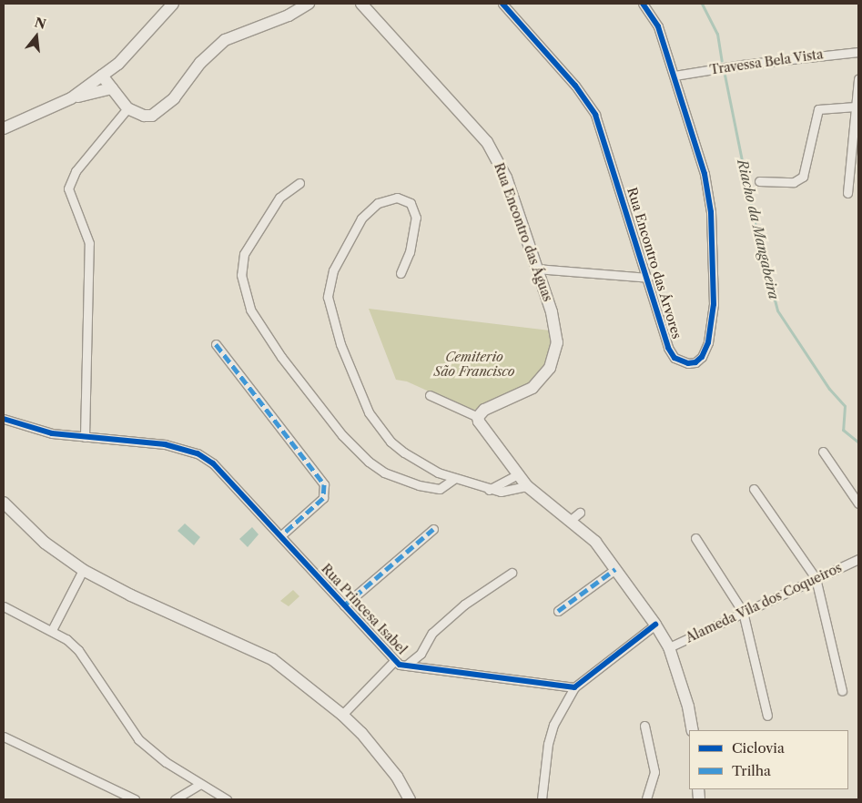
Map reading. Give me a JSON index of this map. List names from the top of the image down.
{
  "streets": {
    "main road": ["Rua Encontro das Águas"],
    "street": [
      "Travessa Bela Vista",
      "Rua Encontro das Árvores",
      "Alameda Vila dos Coqueiros",
      "Rua Princesa Isabel"
    ]
  },
  "crossings": [
    ["Travessa Bela Vista", "Rua Encontro das Árvores"],
    ["Rua Encontro das Águas", "Rua Encontro das Árvores"]
  ],
  "water": ["Riacho da Mangabeira"],
  "parks": ["Cemiterio São Francisco"],
  "legend": ["Ciclovia", "Trilha"],
  "north": "top"
}
